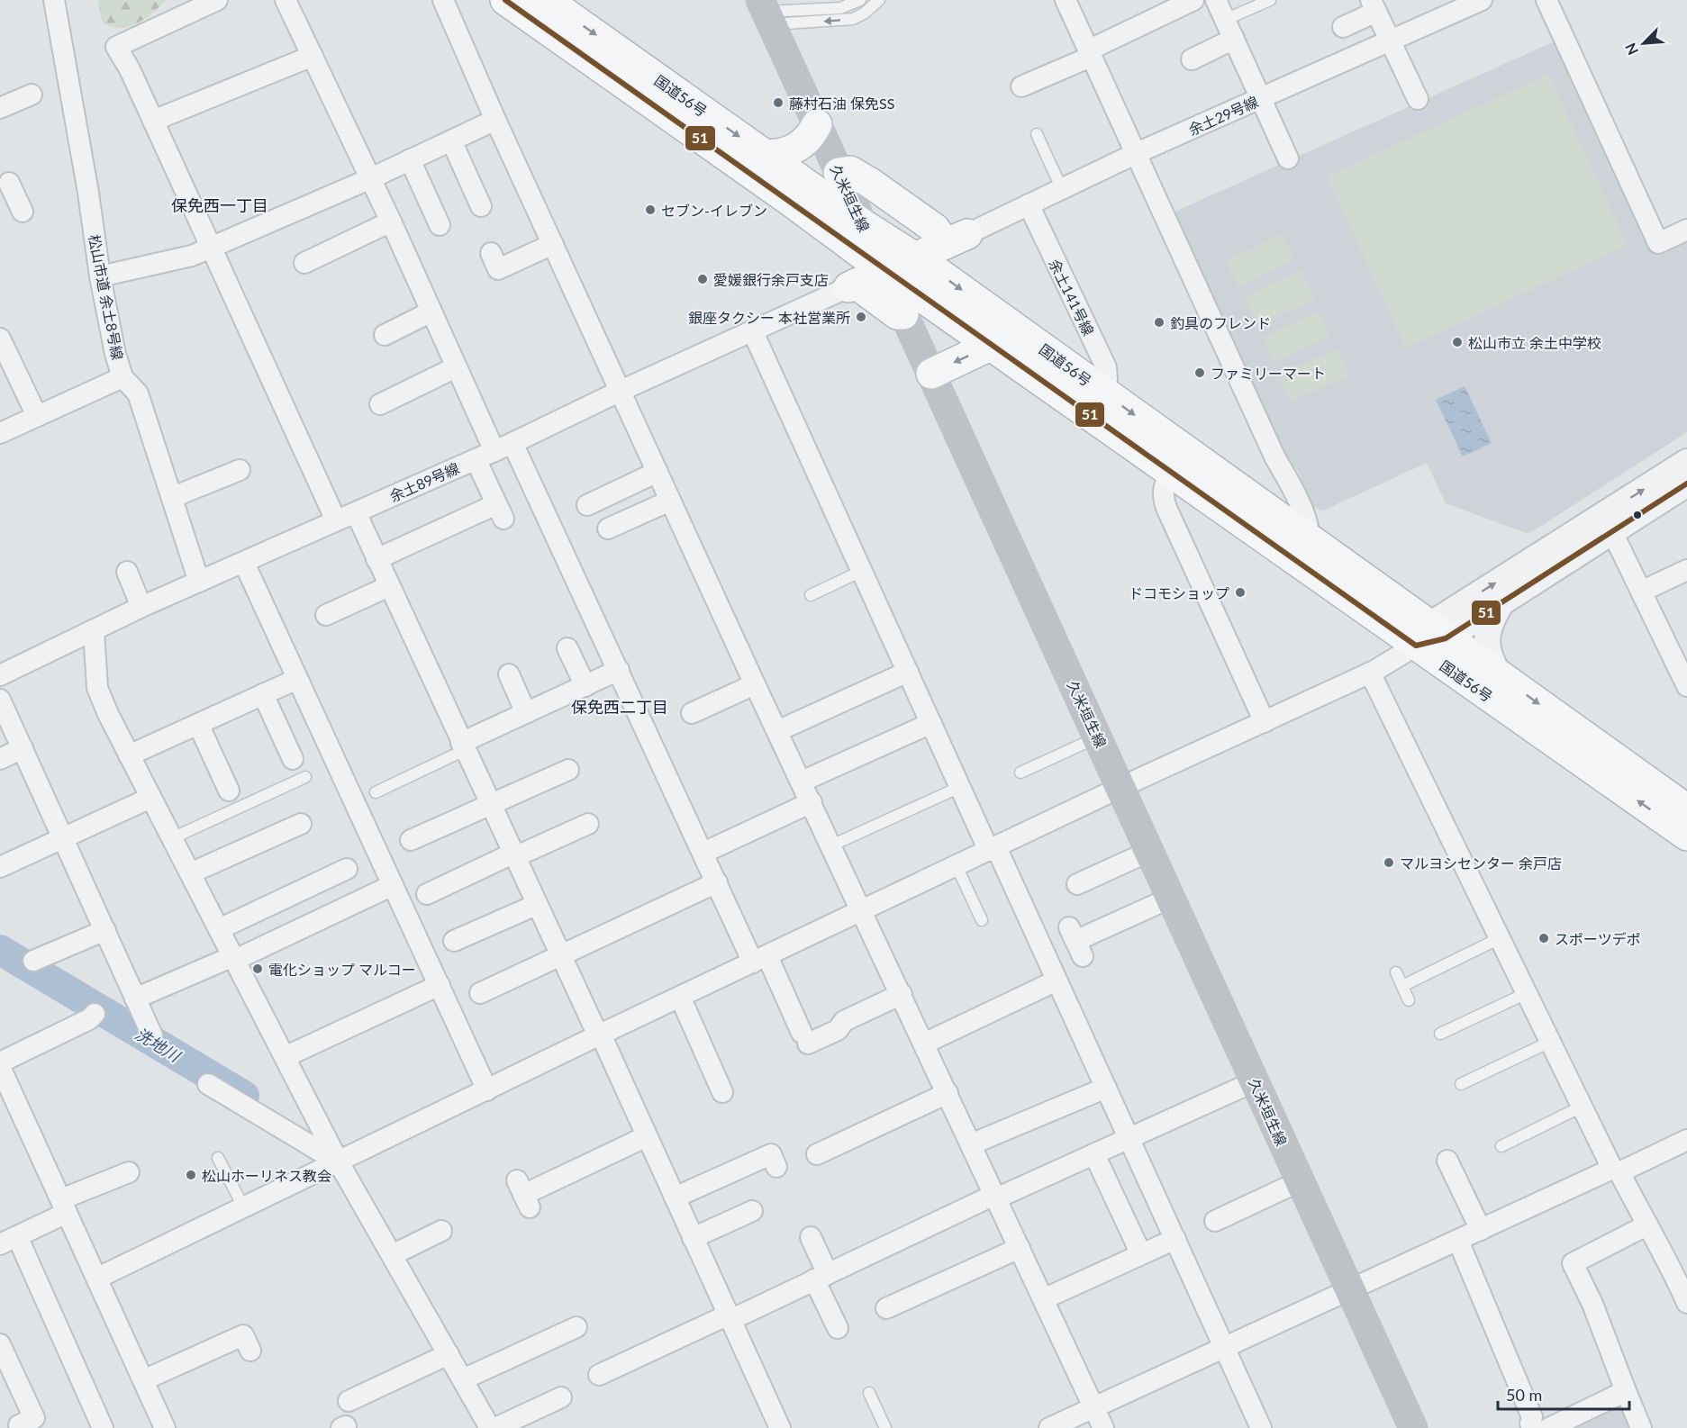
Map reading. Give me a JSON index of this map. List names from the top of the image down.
{
  "streets": {
    "highway": ["国道56号"],
    "main road": ["久米垣生線"],
    "street": [
      "余土29号線",
      "松山市道 余土8号線",
      "余土141号線",
      "余土89号線"
    ]
  },
  "crossings": [
    ["国道56号", "久米垣生線"],
    ["国道56号", "余土141号線"],
    ["余土29号線", "余土141号線"],
    ["松山市道 余土8号線", "余土89号線"]
  ],
  "districts": ["保免西一丁目", "保免西二丁目"],
  "water": ["洗地川"],
  "places": [
    "藤村石油 保免SS",
    "セブン-イレブン",
    "愛媛銀行余戸支店",
    "銀座タクシー 本社営業所",
    "釣具のフレンド",
    "松山市立 余土中学校",
    "ファミリーマート",
    "ドコモショップ",
    "マルヨシセンター 余戸店",
    "スポーツデポ",
    "電化ショップ マルコー",
    "松山ホーリネス教会"
  ],
  "lines": ["transit line 51"],
  "scale_bar": "50 m",
  "north": "bottom left"
}
